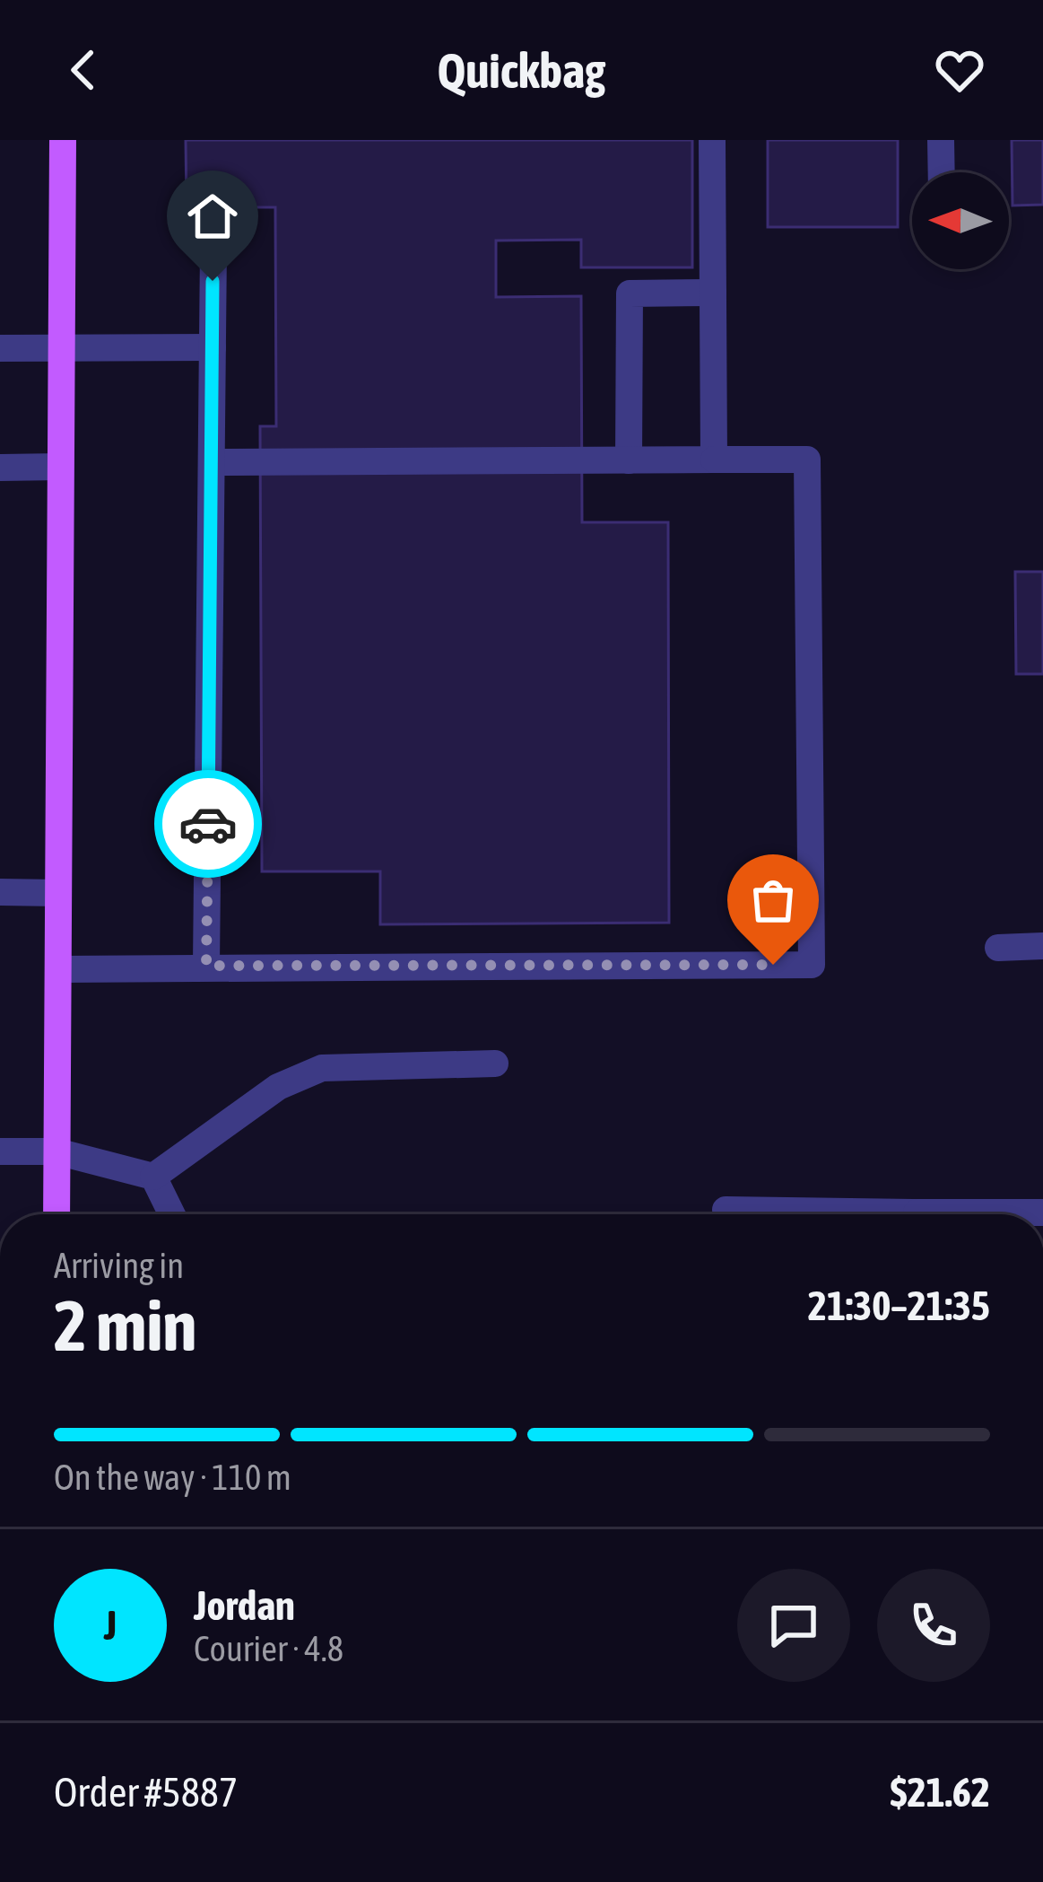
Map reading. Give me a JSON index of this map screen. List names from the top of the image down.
{
  "north": "left",
  "page": {
    "header": "Quickbag",
    "heading": ["2 min", "Arriving in", "21:30–21:35"],
    "panel": [
      "Jordan",
      "Courier · 4.8",
      "Order #5887",
      "$21.62"
    ],
    "bar": "On the way · 110 m",
    "round": "J"
  }
}
